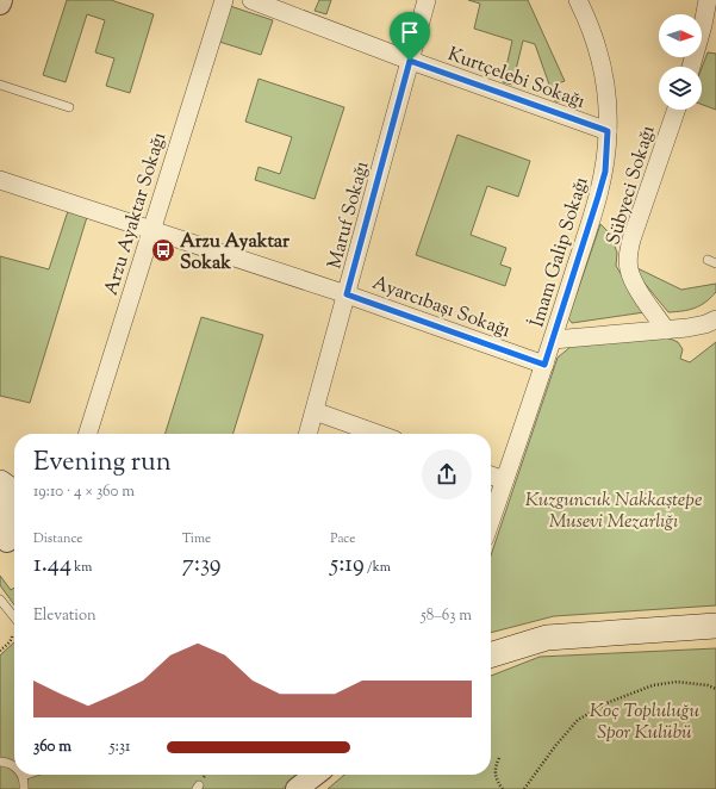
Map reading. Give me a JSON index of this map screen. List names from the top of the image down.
{
  "streets": {
    "street": [
      "Kurtçelebi Sokağı",
      "Sübyeci Sokağı",
      "Arzu Ayaktar Sokağı",
      "Maruf Sokağı",
      "İmam Galip Sokağı",
      "Ayarcıbaşı Sokağı"
    ]
  },
  "crossings": [
    ["Kurtçelebi Sokağı", "Maruf Sokağı"],
    ["Kurtçelebi Sokağı", "İmam Galip Sokağı"],
    ["Arzu Ayaktar Sokağı", "Ayarcıbaşı Sokağı"],
    ["Maruf Sokağı", "Ayarcıbaşı Sokağı"],
    ["İmam Galip Sokağı", "Ayarcıbaşı Sokağı"]
  ],
  "parks": ["Kuzguncuk Nakkaştepe Musevi Mezarlığı", "Koç Topluluğu Spor Kulübü"],
  "places": {
    "bus stop": ["Arzu Ayaktar Sokak"]
  },
  "north": "right",
  "page": {
    "heading": ["Evening run", "19:10 · 4 × 360 m"],
    "stats": [
      ["Distance", "1.44 km"],
      ["Time", "7:39"],
      ["Pace", "5:19 /km"]
    ],
    "chart": ["Elevation", "58–63 m"],
    "list": [
      {
        "name": "360 m",
        "note": "5:31"
      }
    ]
  }
}
